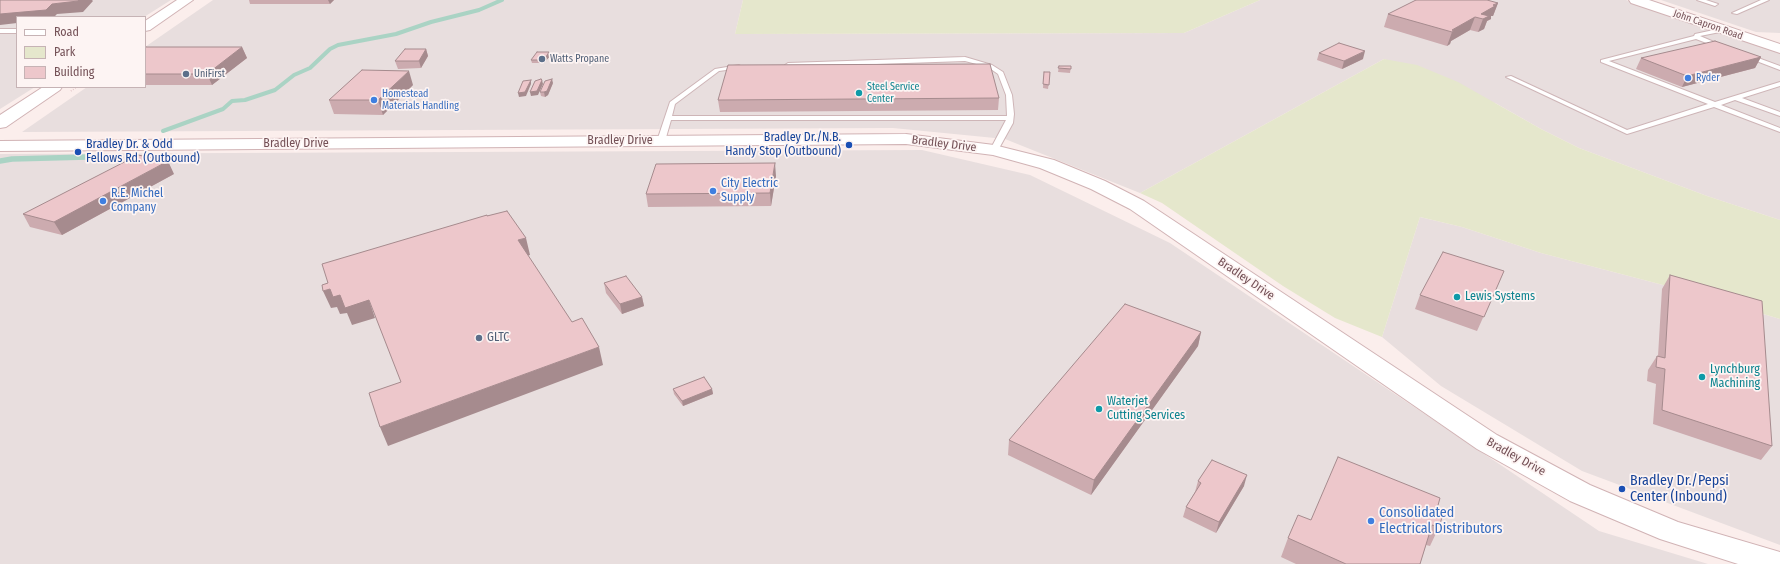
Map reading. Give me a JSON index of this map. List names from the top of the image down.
{
  "streets": {
    "street": ["John Capron Road", "Bradley Drive"]
  },
  "places": [
    "Watts Propane",
    "UniFirst",
    "Ryder",
    "Steel Service Center",
    "Homestead Materials Handling",
    "Bradley Dr./N.B. Handy Stop (Outbound)",
    "Bradley Dr. & Odd Fellows Rd. (Outbound)",
    "City Electric Supply",
    "R.E. Michel Company",
    "Lewis Systems",
    "GLTC",
    "Lynchburg Machining",
    "Waterjet Cutting Services",
    "Bradley Dr./Pepsi Center (Inbound)",
    "Consolidated Electrical Distributors"
  ],
  "legend": ["Road", "Park", "Building"]
}
